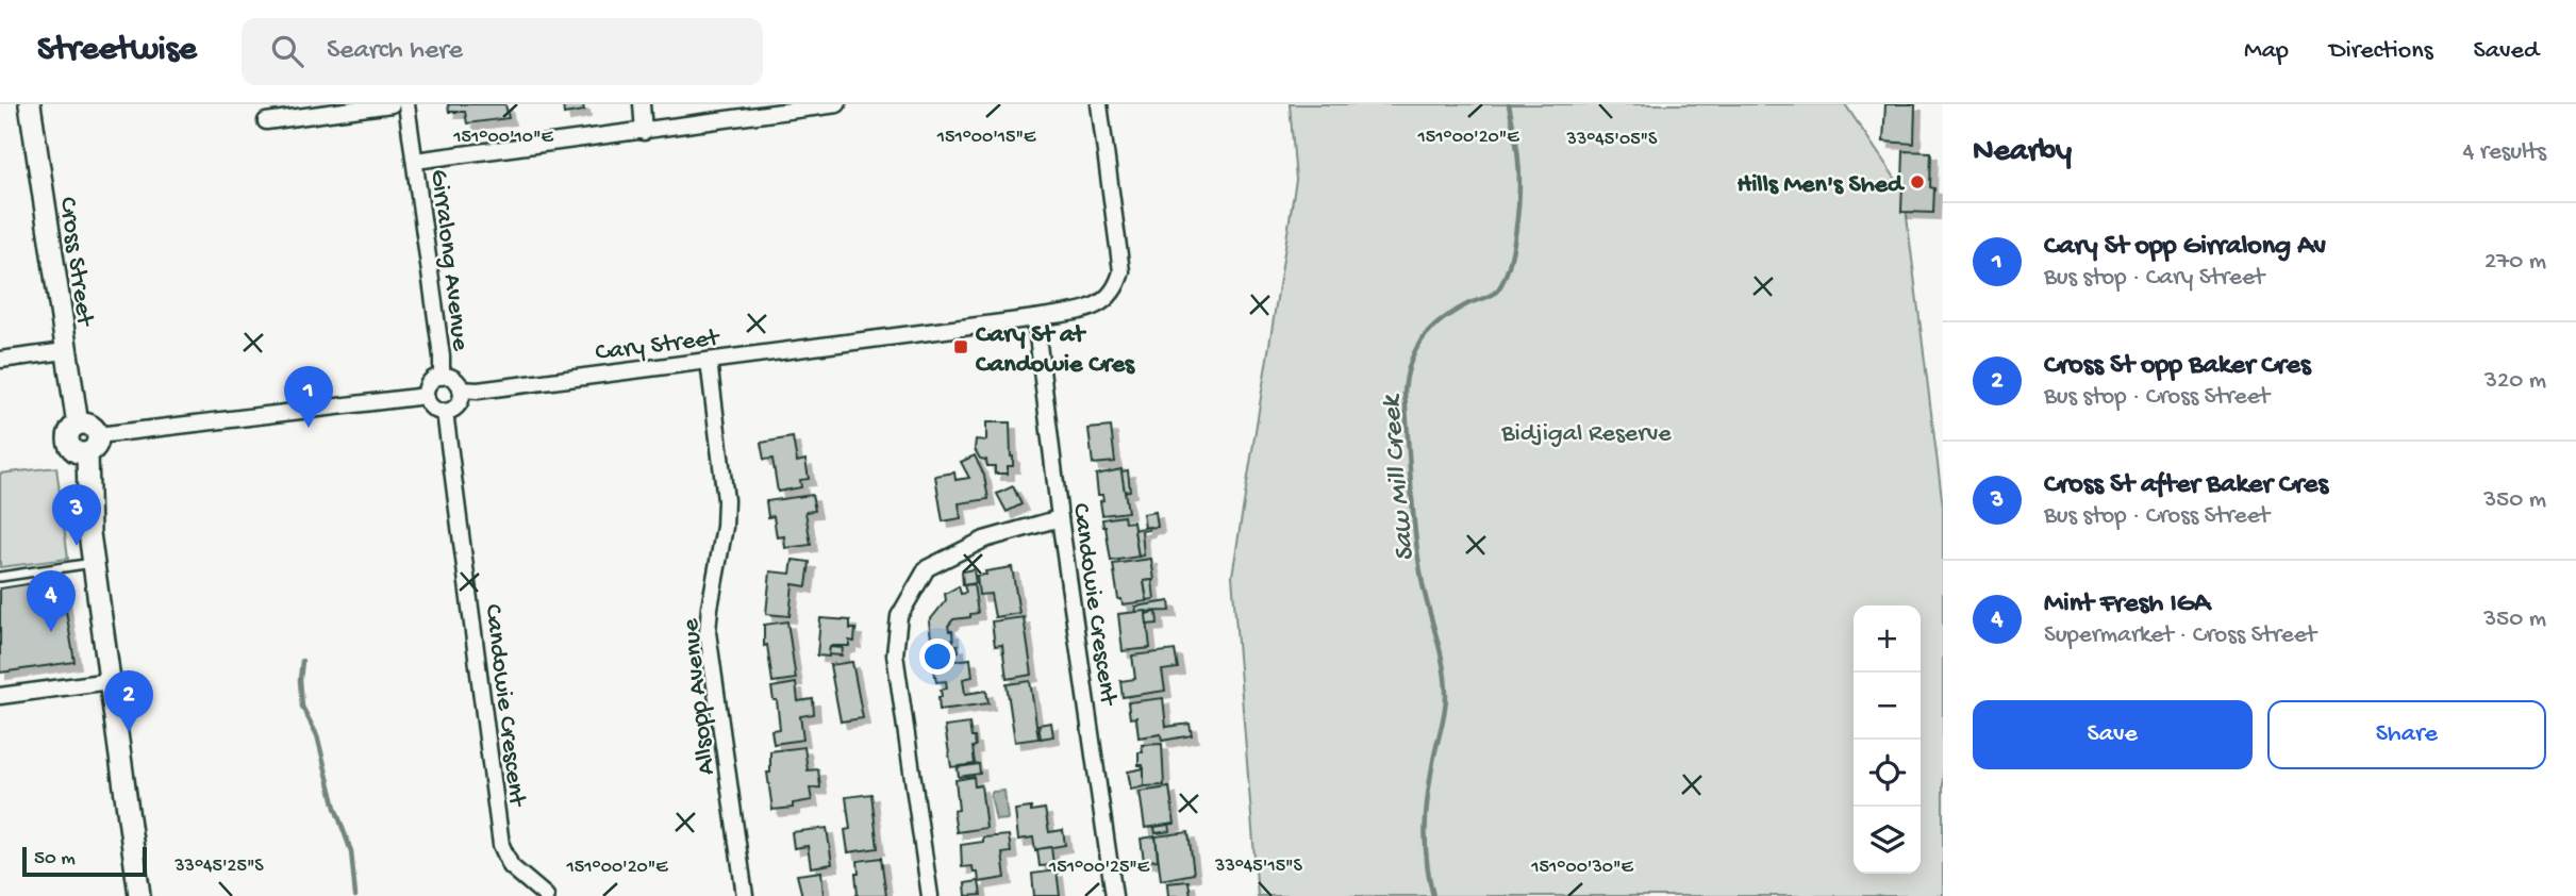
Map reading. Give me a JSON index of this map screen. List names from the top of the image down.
{
  "streets": {
    "street": [
      "Girralong Avenue",
      "Cross Street",
      "Cary Street",
      "Candowie Crescent",
      "Allsopp Avenue"
    ]
  },
  "crossings": [
    ["Girralong Avenue", "Cary Street"],
    ["Girralong Avenue", "Candowie Crescent"],
    ["Cary Street", "Candowie Crescent"],
    ["Cary Street", "Allsopp Avenue"]
  ],
  "water": ["Saw Mill Creek"],
  "parks": ["Bidjigal Reserve"],
  "places": {
    "other": ["Hills Men's Shed"],
    "transit": ["Cary St at Candowie Cres"]
  },
  "scale_bar": "50 m",
  "page": {
    "header": "Streetwise",
    "search": "Search here",
    "nav": ["Map", "Directions", "Saved"],
    "heading": ["Nearby", "4 results"],
    "list": [
      {
        "mark": "1",
        "name": "Cary St opp Girralong Av",
        "note": "Bus stop · Cary Street",
        "value": "270 m"
      },
      {
        "mark": "2",
        "name": "Cross St opp Baker Cres",
        "note": "Bus stop · Cross Street",
        "value": "320 m"
      },
      {
        "mark": "3",
        "name": "Cross St after Baker Cres",
        "note": "Bus stop · Cross Street",
        "value": "350 m"
      },
      {
        "mark": "4",
        "name": "Mint Fresh IGA",
        "note": "Supermarket · Cross Street",
        "value": "350 m"
      }
    ],
    "pins": [
      "1",
      "3",
      "4",
      "2"
    ],
    "map_buttons": ["+", "−"],
    "buttons": ["Save", "Share"],
    "scale": "50 m"
  },
  "coordinates": [
    "151°00'10\"E",
    "151°00'15\"E",
    "151°00'20\"E",
    "33°45'05\"S",
    "33°45'25\"S",
    "33°45'15\"S",
    "151°00'25\"E",
    "151°00'30\"E"
  ]
}
